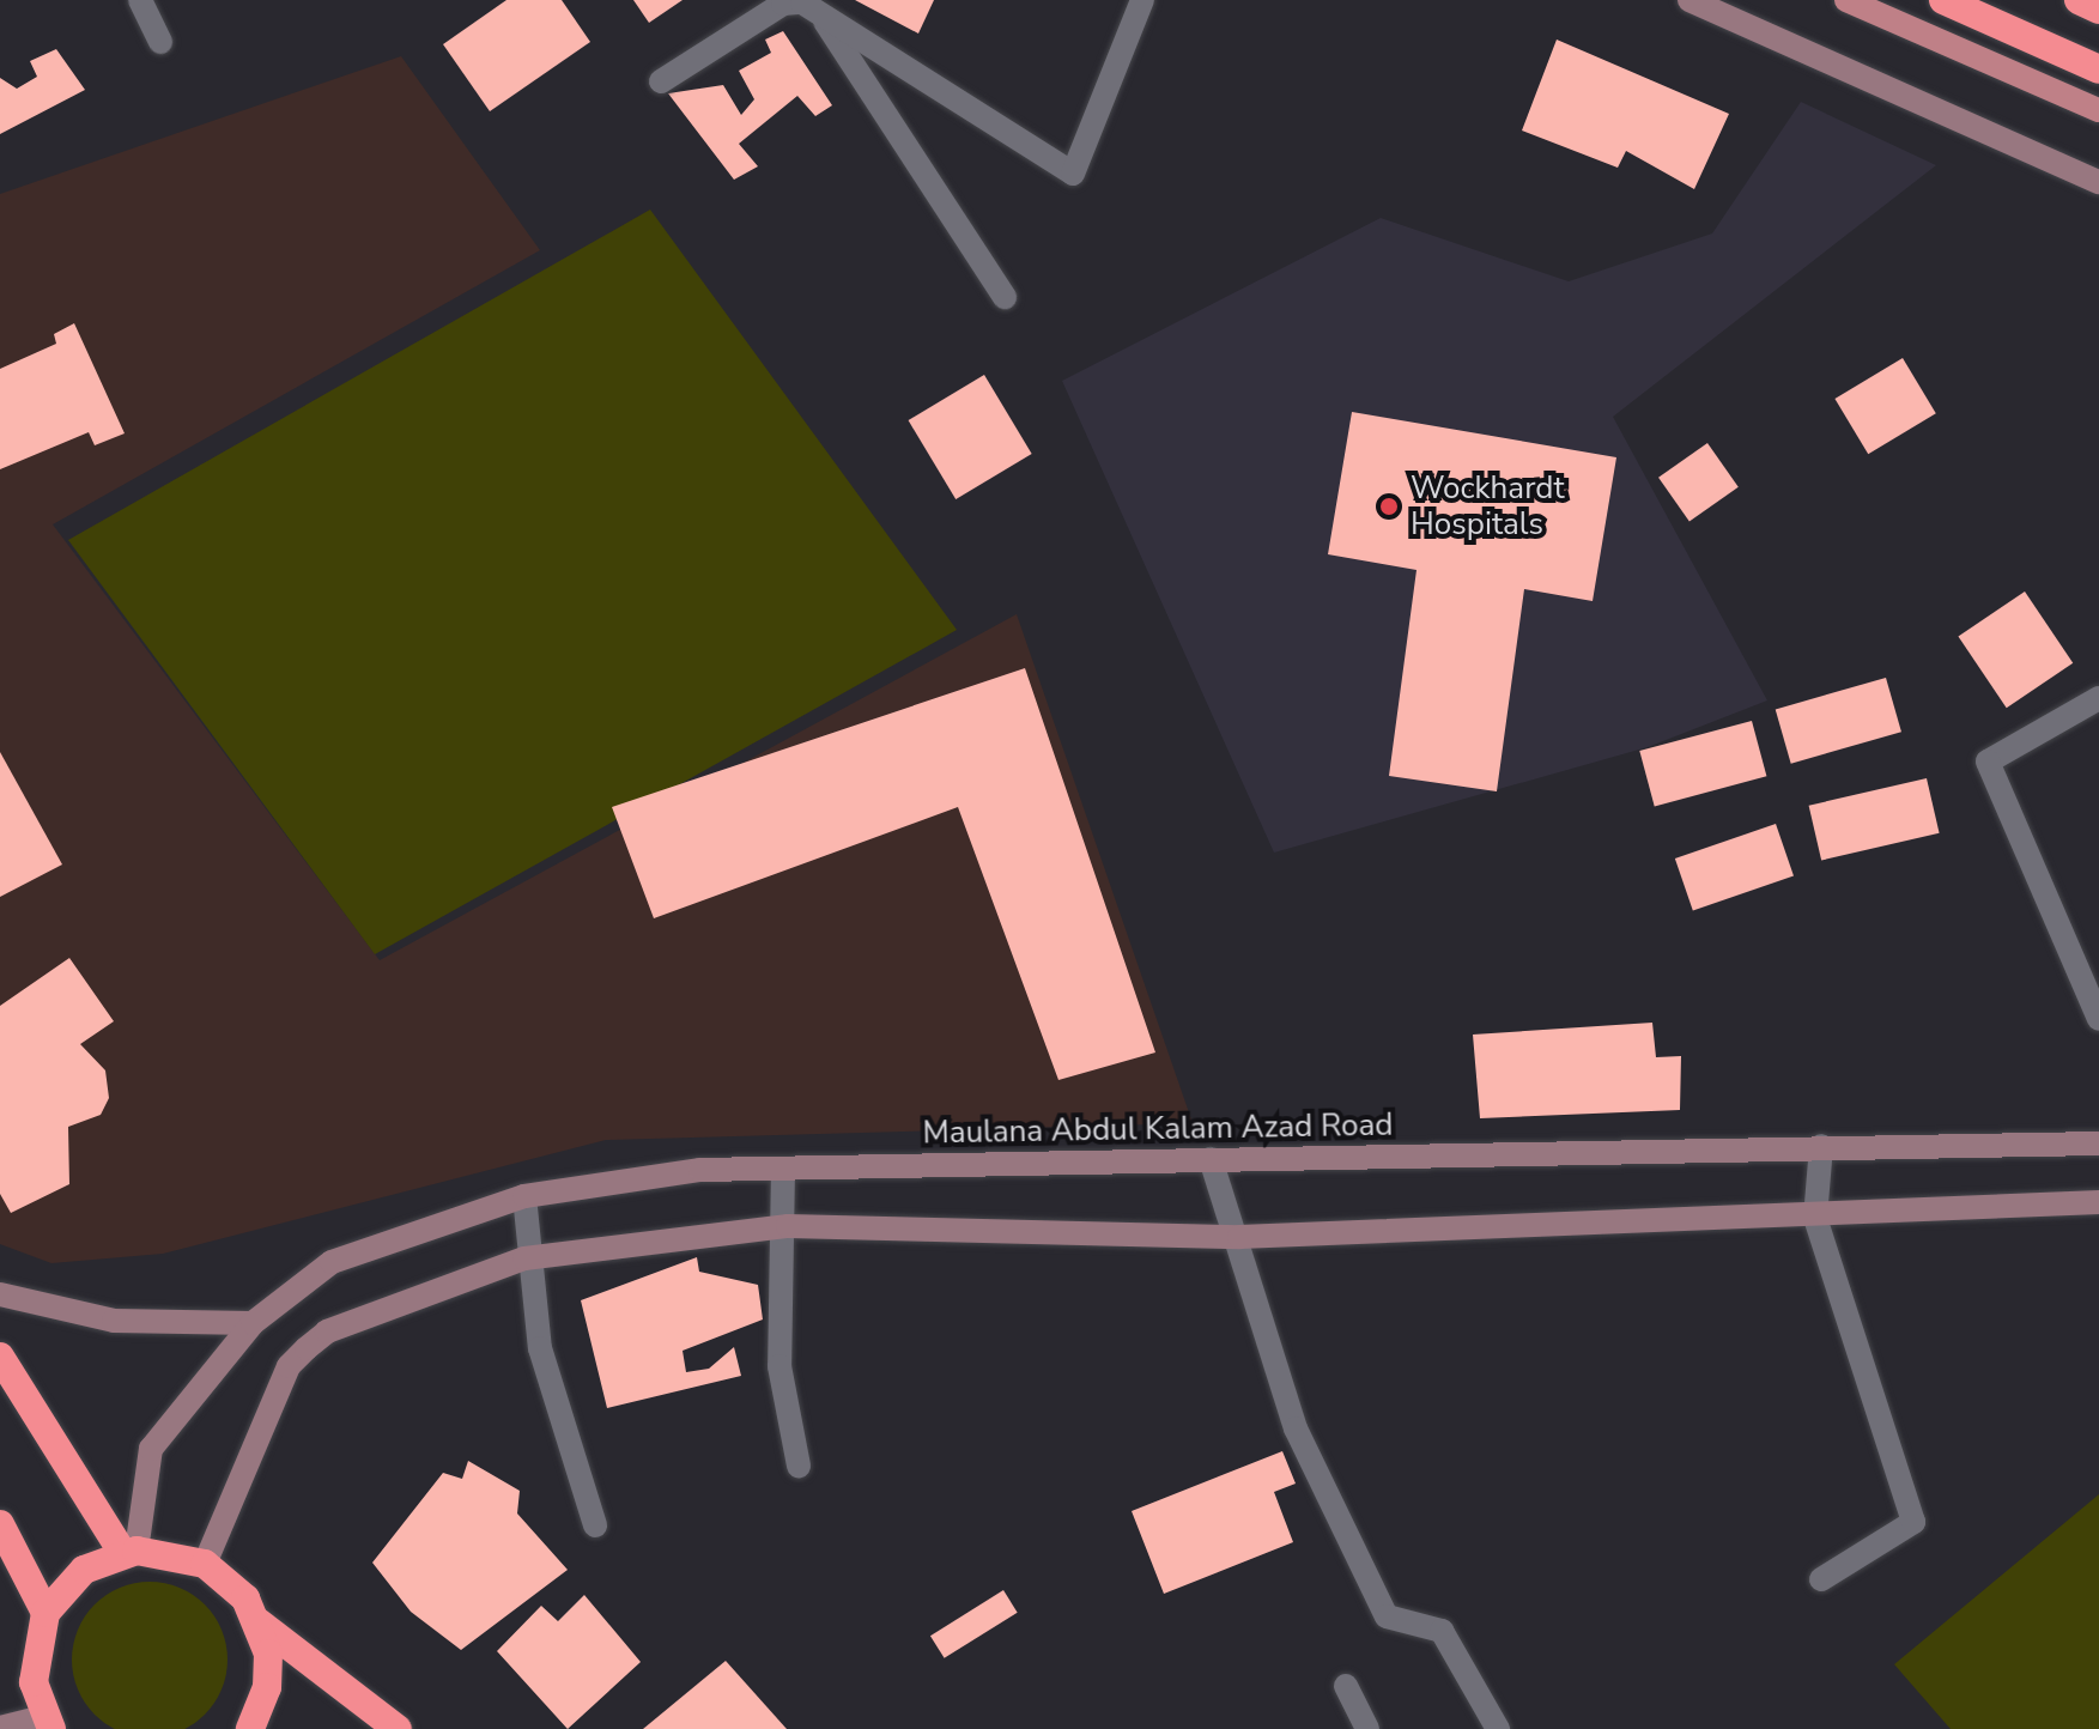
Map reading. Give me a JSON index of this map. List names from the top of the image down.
{
  "streets": {
    "street": ["Maulana Abdul Kalam Azad Road"]
  },
  "places": ["Wockhardt Hospitals"]
}
